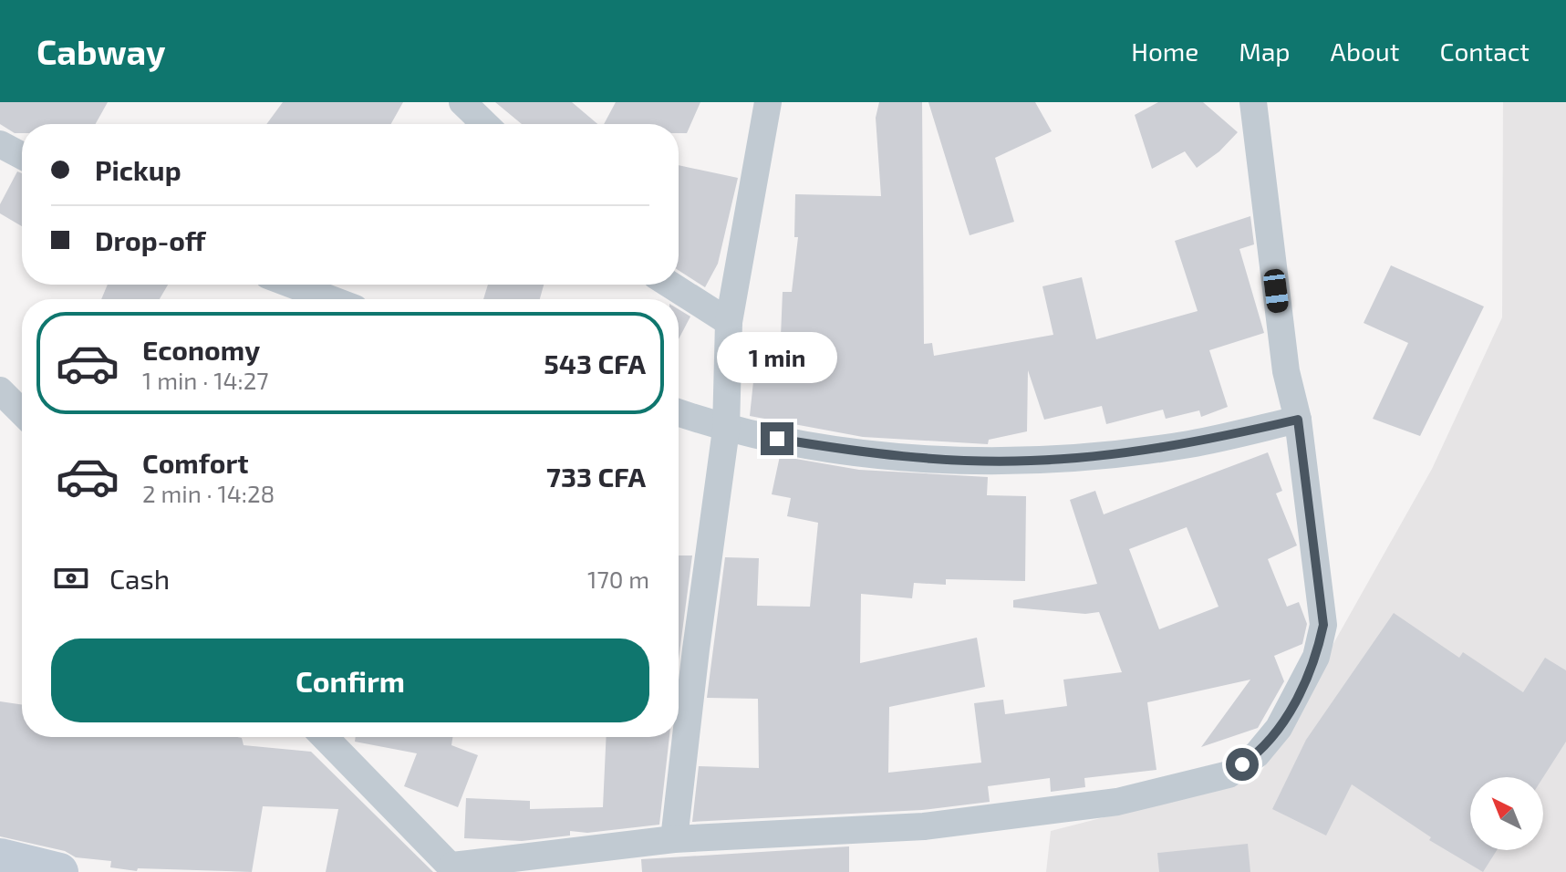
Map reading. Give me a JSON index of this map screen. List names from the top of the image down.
{
  "north": "top left",
  "page": {
    "header": "Cabway",
    "nav": [
      "Home",
      "Map",
      "About",
      "Contact"
    ],
    "banner": ["Pickup", "Drop-off"],
    "list": [
      {
        "name": "Economy",
        "note": "1 min · 14:27",
        "value": "543 CFA"
      },
      {
        "name": "Comfort",
        "note": "2 min · 14:28",
        "value": "733 CFA"
      }
    ],
    "bubble": "1 min",
    "pay": ["Cash", "170 m"],
    "buttons": "Confirm"
  }
}
